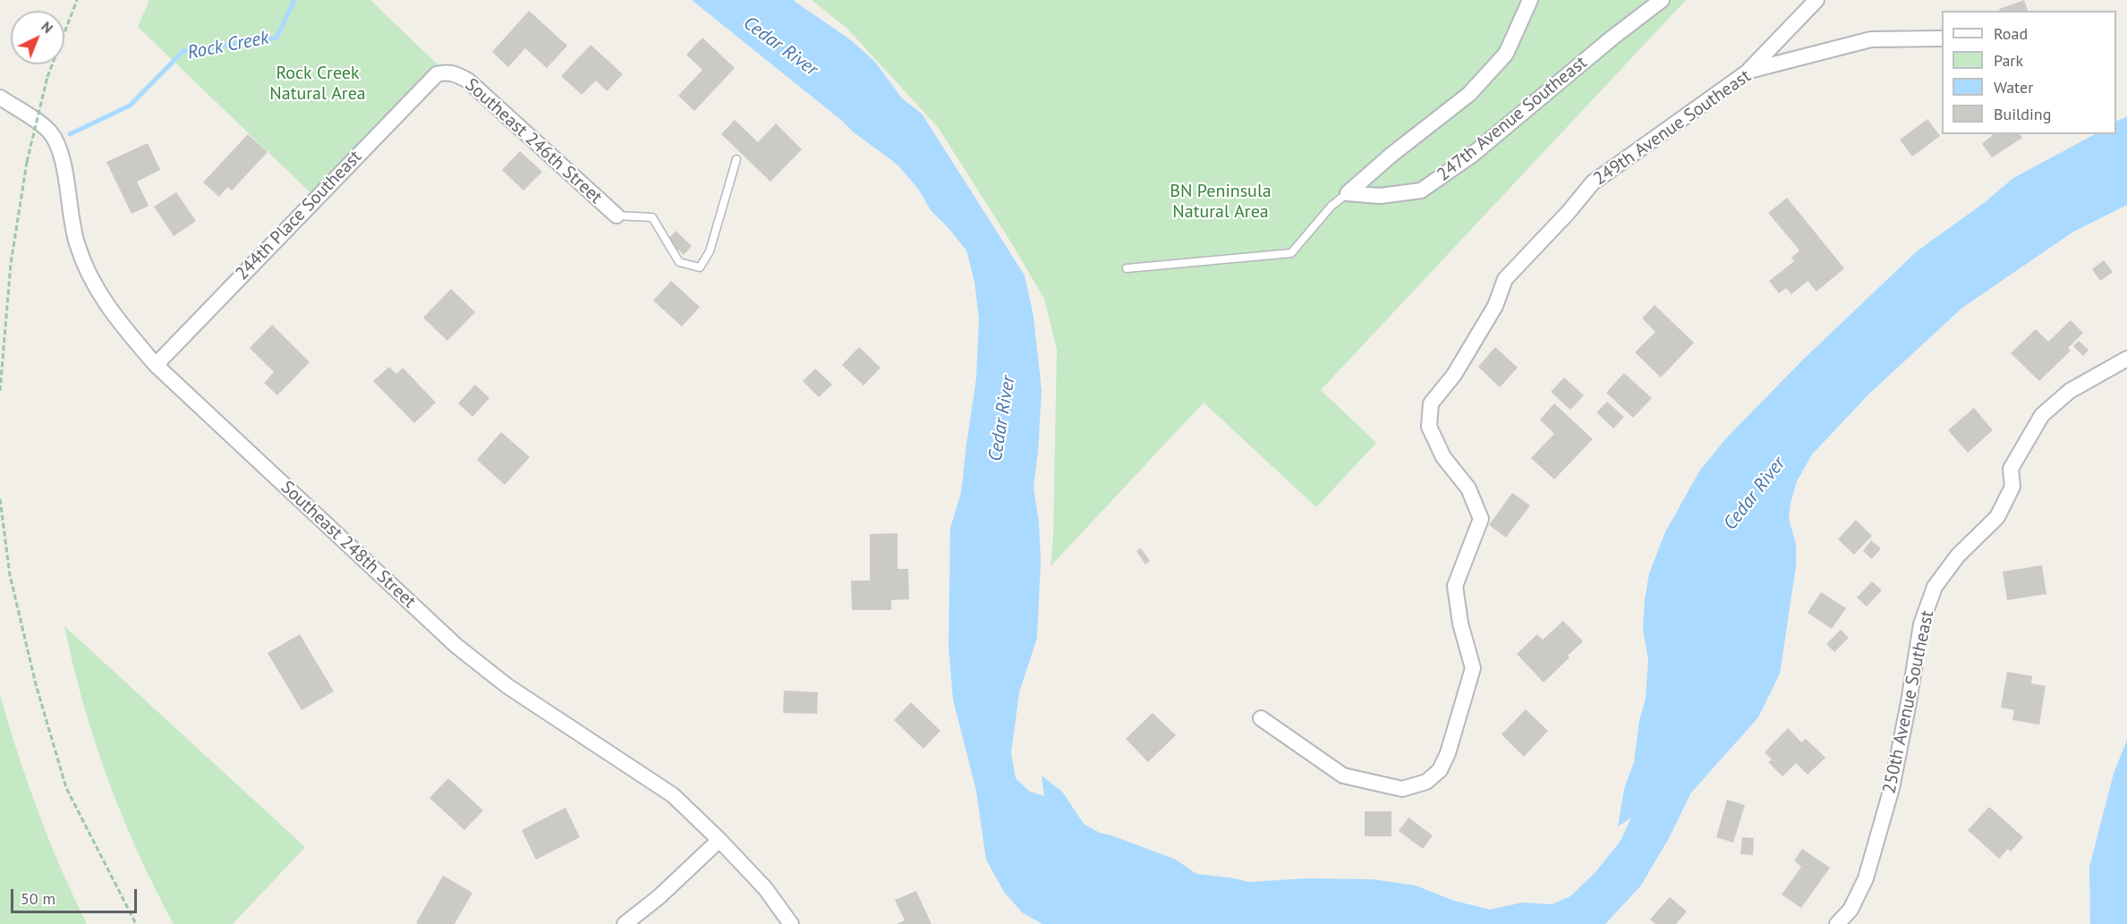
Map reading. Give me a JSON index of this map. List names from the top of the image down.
{
  "streets": {
    "street": [
      "247th Avenue Southeast",
      "249th Avenue Southeast",
      "Southeast 246th Street",
      "244th Place Southeast",
      "Southeast 248th Street",
      "250th Avenue Southeast"
    ]
  },
  "crossings": [
    ["Southeast 246th Street", "244th Place Southeast"],
    ["244th Place Southeast", "Southeast 248th Street"]
  ],
  "water": ["Rock Creek", "Cedar River"],
  "parks": ["Rock Creek Natural Area", "BN Peninsula Natural Area"],
  "legend": [
    "Road",
    "Park",
    "Water",
    "Building"
  ],
  "scale_bar": "50 m",
  "north": "top right"
}
